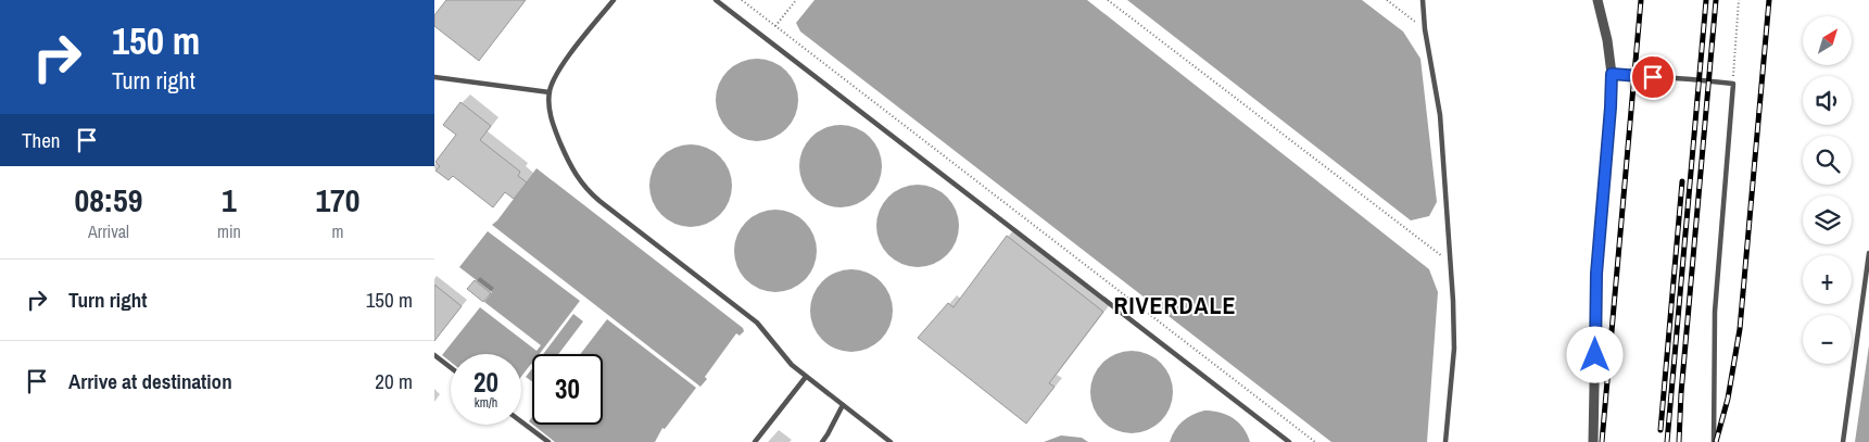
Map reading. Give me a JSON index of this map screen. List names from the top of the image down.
{
  "districts": ["RIVERDALE"],
  "north": "top right",
  "page": {
    "turn": ["150 m", "Turn right"],
    "map_buttons": ["+", "−"],
    "then": "Then",
    "eta": [
      "08:59",
      "Arrival",
      "1",
      "min",
      "170",
      "m"
    ],
    "list": [
      {
        "name": "Turn right",
        "value": "150 m"
      },
      {
        "name": "Arrive at destination",
        "value": "20 m"
      }
    ],
    "speed": "20 km/h",
    "limit": "30"
  }
}
